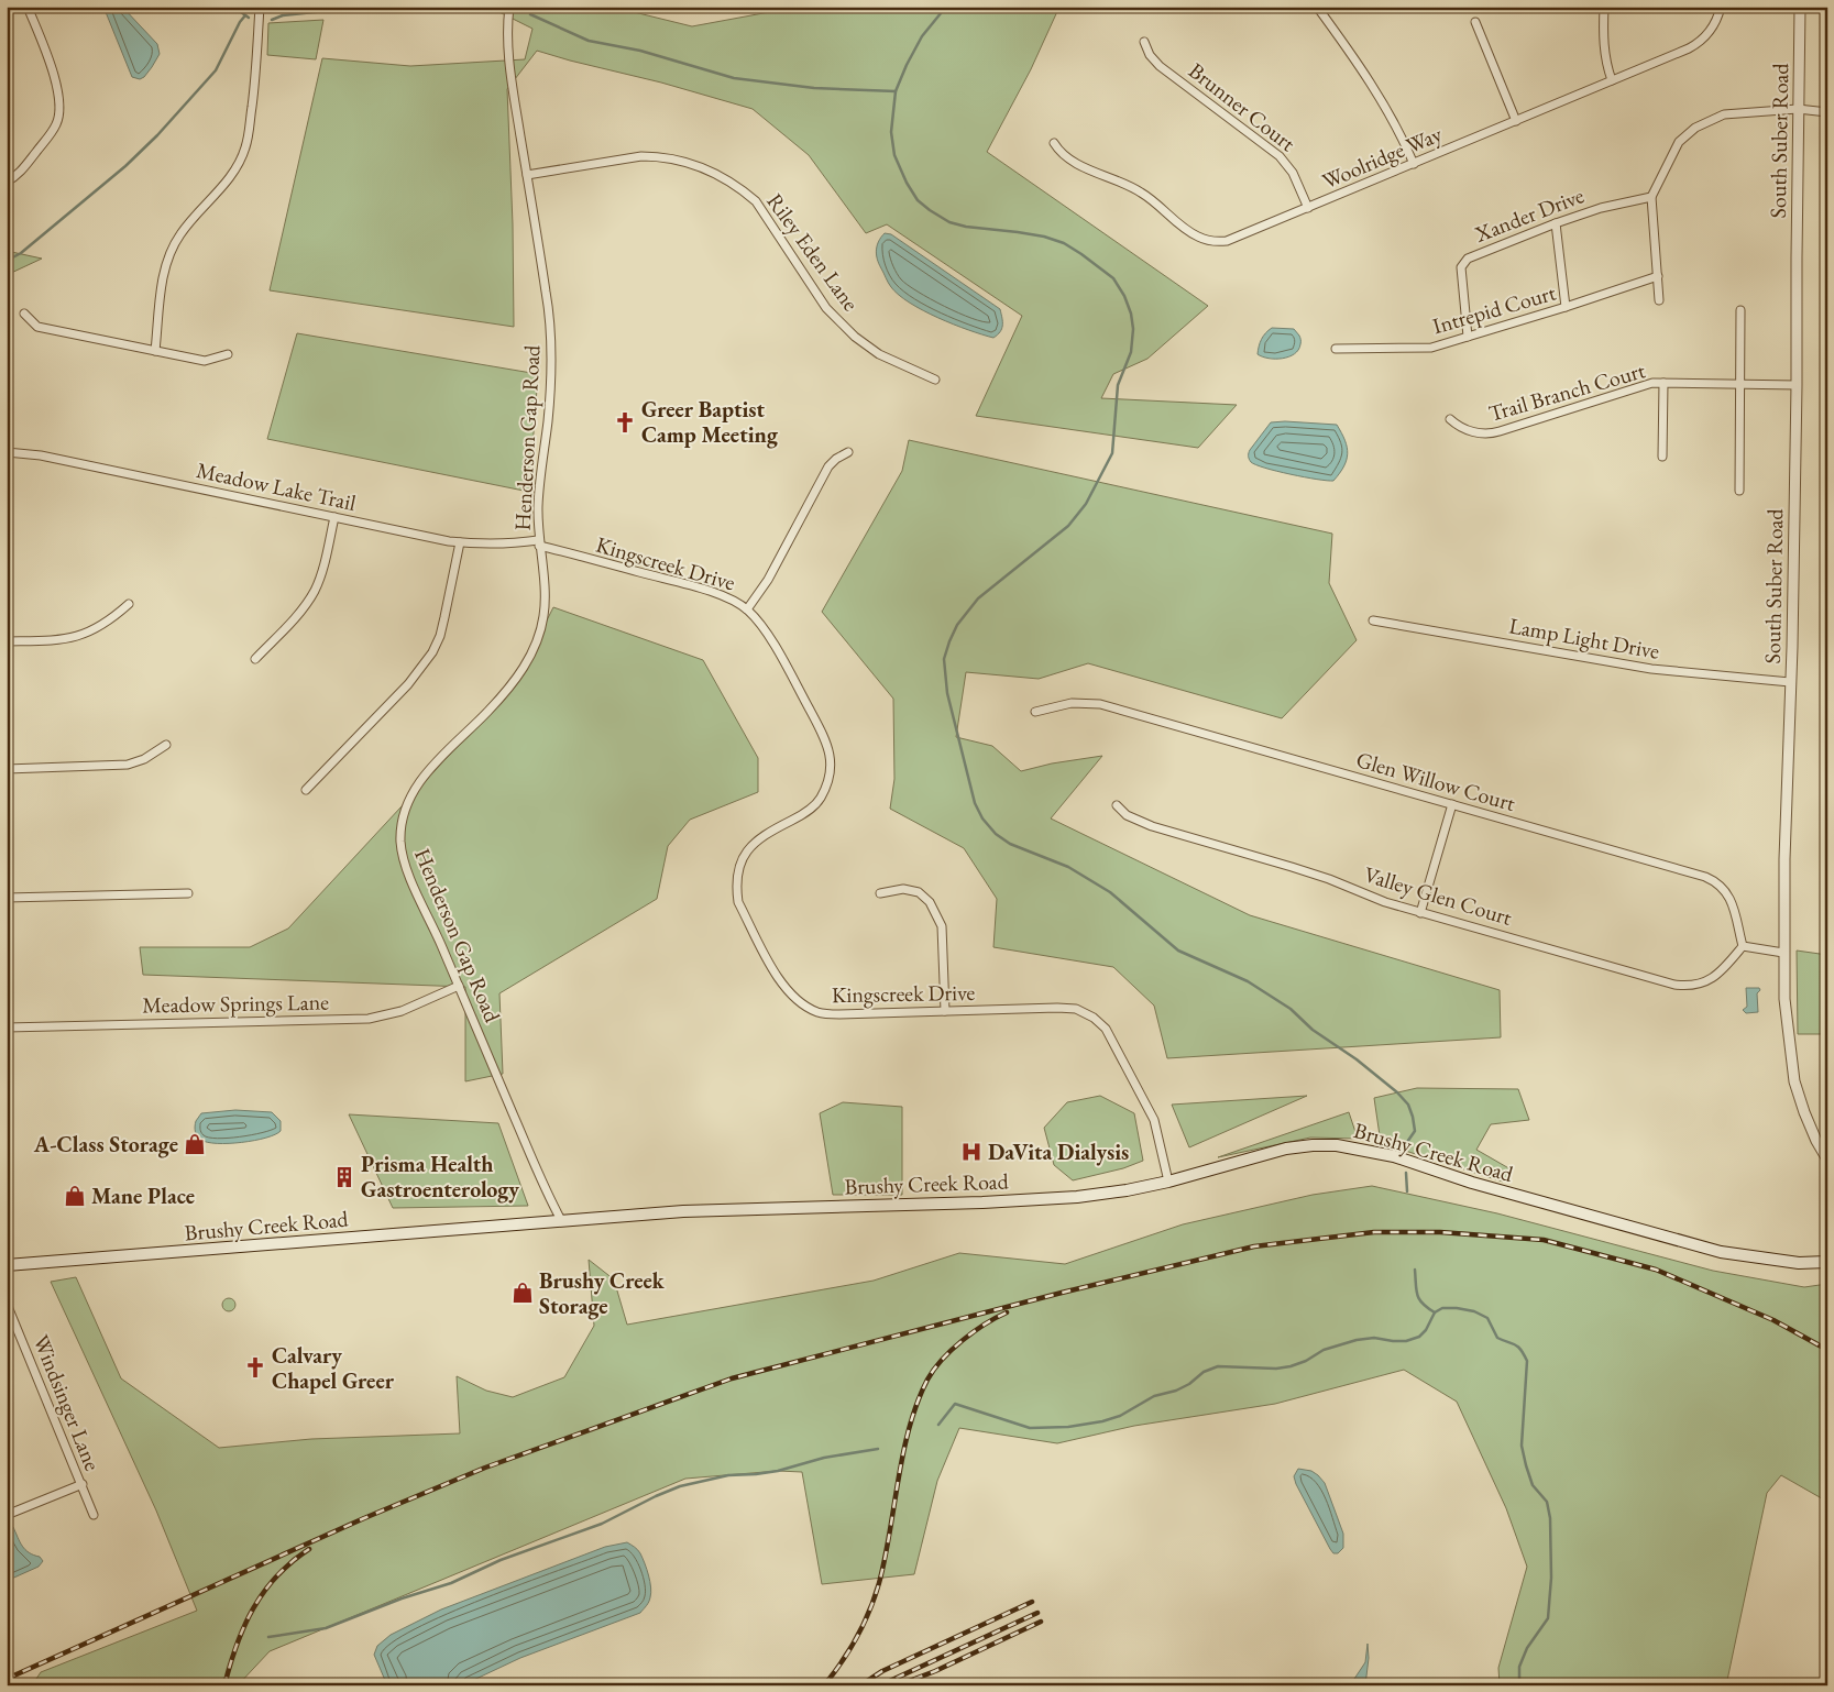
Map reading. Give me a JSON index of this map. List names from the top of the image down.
{
  "streets": {
    "main road": ["Brushy Creek Road"],
    "street": [
      "Brunner Court",
      "South Suber Road",
      "Woolridge Way",
      "Xander Drive",
      "Riley Eden Lane",
      "Intrepid Court",
      "Trail Branch Court",
      "Henderson Gap Road",
      "Meadow Lake Trail",
      "Kingscreek Drive",
      "Lamp Light Drive",
      "Glen Willow Court",
      "Valley Glen Court",
      "Meadow Springs Lane",
      "Windsinger Lane"
    ]
  },
  "crossings": [
    ["Brunner Court", "Woolridge Way"],
    ["South Suber Road", "Trail Branch Court"],
    ["South Suber Road", "Lamp Light Drive"],
    ["Xander Drive", "Intrepid Court"],
    ["Riley Eden Lane", "Henderson Gap Road"],
    ["Henderson Gap Road", "Meadow Lake Trail"],
    ["Henderson Gap Road", "Kingscreek Drive"],
    ["Henderson Gap Road", "Meadow Springs Lane"],
    ["Henderson Gap Road", "Brushy Creek Road"],
    ["Meadow Lake Trail", "Kingscreek Drive"],
    ["Kingscreek Drive", "Brushy Creek Road"],
    ["Glen Willow Court", "Valley Glen Court"]
  ],
  "places": {
    "church": ["Greer Baptist Camp Meeting", "Calvary Chapel Greer"],
    "shop": ["A-Class Storage", "Mane Place", "Brushy Creek Storage"],
    "hospital": ["DaVita Dialysis"],
    "building": ["Prisma Health Gastroenterology"]
  }
}
